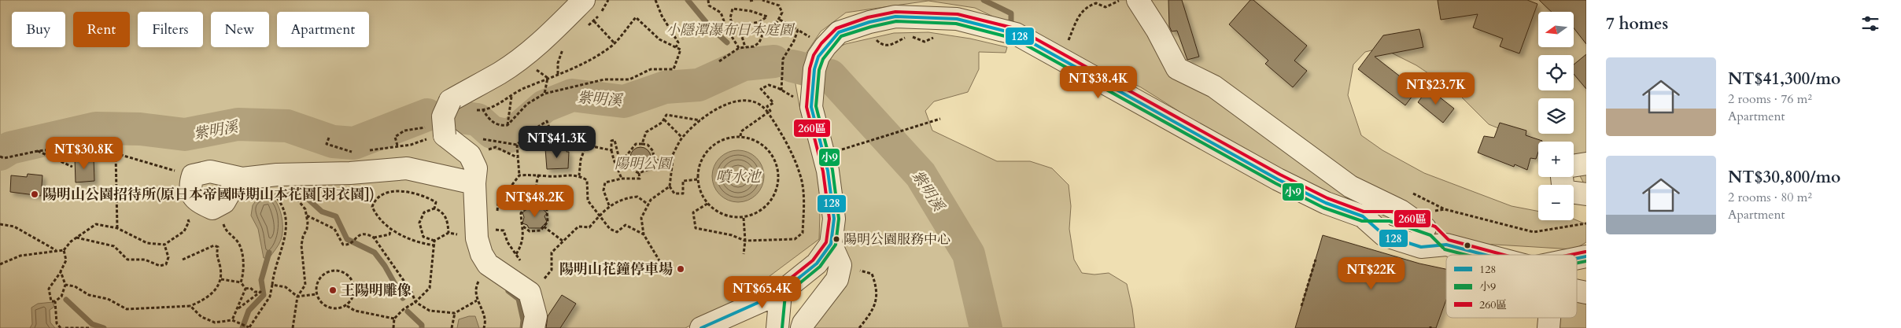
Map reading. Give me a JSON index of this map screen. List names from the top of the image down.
{
  "water": ["紫明溪", "噴水池"],
  "parks": ["小隱潭瀑布日本庭園", "陽明公園"],
  "places": [
    "陽明山公園招待所(原日本帝國時期山本花園[羽衣園])",
    "陽明公園服務中心",
    "陽明山花鐘停車場",
    "王陽明雕像"
  ],
  "lines": ["transit line 260區", "transit line 128", "transit line 小9"],
  "legend": ["128", "小9", "260區"],
  "north": "left",
  "page": {
    "heading": "7 homes",
    "map_buttons": ["+", "−"],
    "chip": [
      "Buy",
      "Rent",
      "Filters",
      "New",
      "Apartment"
    ],
    "list": [
      {
        "name": "NT$41,300/mo",
        "note": "2 rooms · 76 m² · Apartment"
      },
      {
        "name": "NT$30,800/mo",
        "note": "2 rooms · 80 m² · Apartment"
      }
    ],
    "price": [
      "NT$38.4K",
      "NT$23.7K",
      "NT$41.3K",
      "NT$30.8K",
      "NT$48.2K",
      "NT$22K",
      "NT$65.4K"
    ]
  }
}
